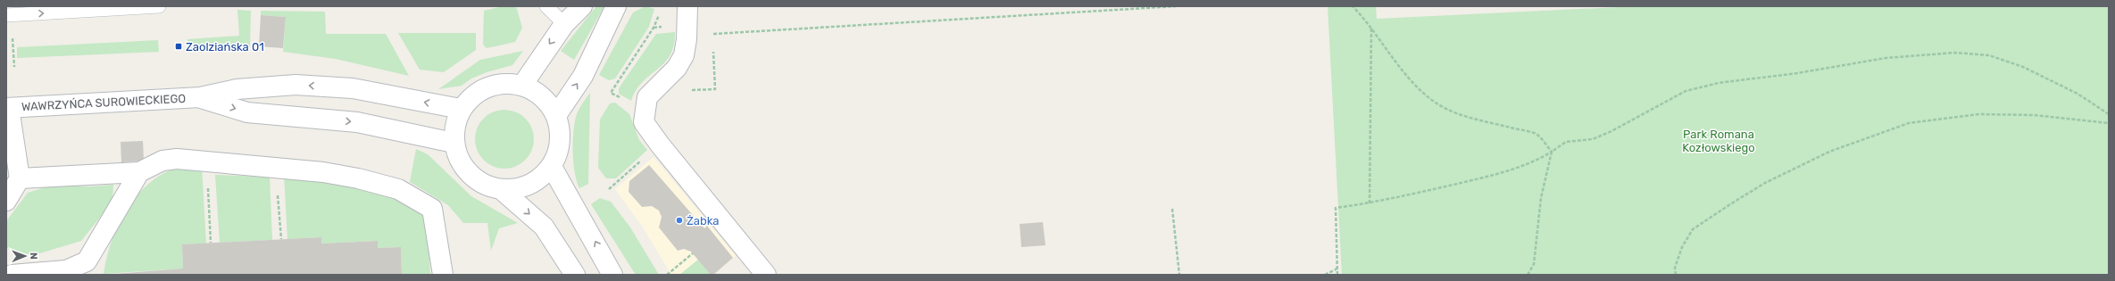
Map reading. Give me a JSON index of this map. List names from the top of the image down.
{
  "streets": {
    "street": ["WAWRZYŃCA SUROWIECKIEGO"]
  },
  "parks": ["Park Romana Kozłowskiego"],
  "places": {
    "transit": ["Zaolziańska 01"],
    "other": ["Żabka"]
  },
  "north": "right"
}
